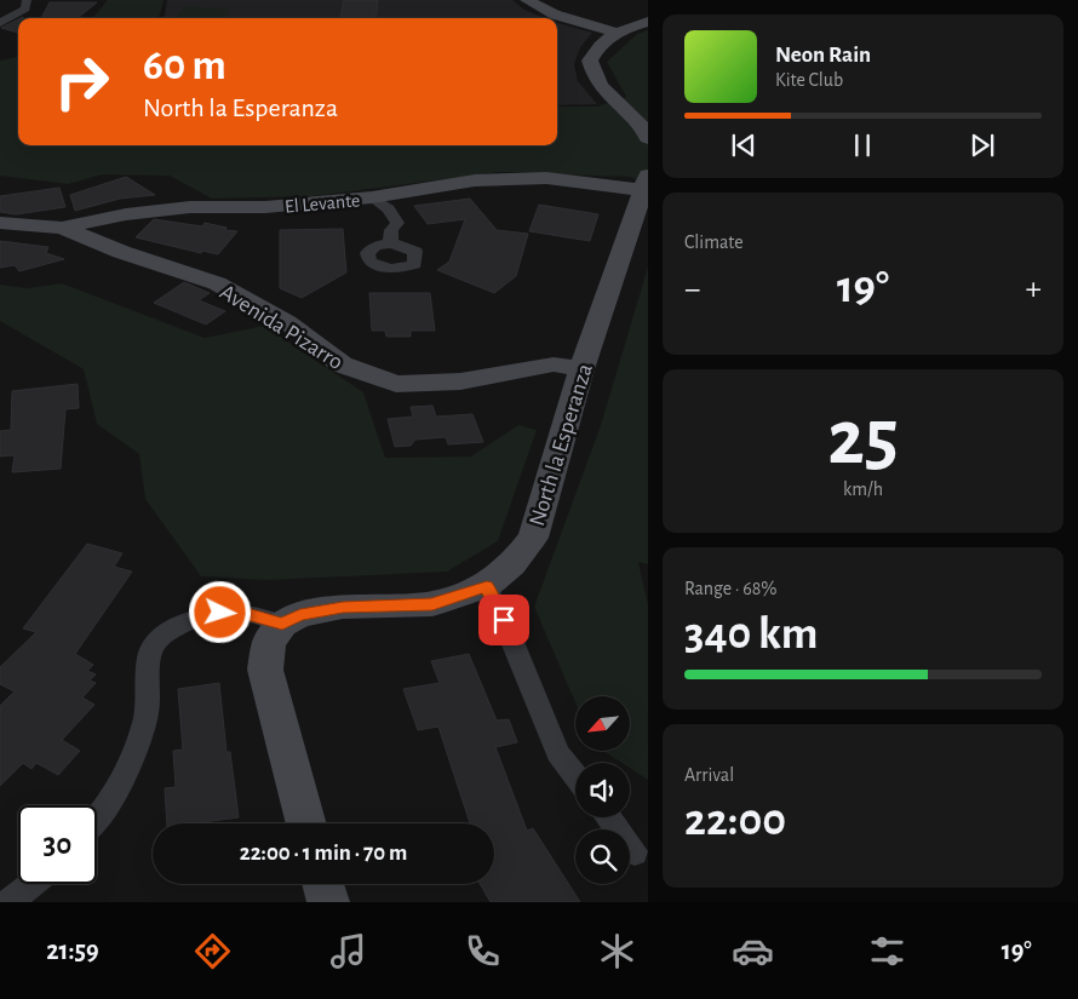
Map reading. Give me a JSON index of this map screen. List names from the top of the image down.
{
  "streets": {
    "street": ["El Levante", "Avenida Pizarro", "North la Esperanza"]
  },
  "crossings": [
    ["El Levante", "Avenida Pizarro"],
    ["El Levante", "North la Esperanza"],
    ["Avenida Pizarro", "North la Esperanza"]
  ],
  "north": "bottom left",
  "page": {
    "turn": ["60 m", "North la Esperanza"],
    "song": ["Neon Rain", "Kite Club"],
    "tile": [
      "Climate",
      ["25", "km/h"],
      ["Range · 68%", "340 km"],
      ["Arrival", "22:00"]
    ],
    "heat": ["−", "19°", "+"],
    "limit": "30",
    "trip": "22:00 · 1 min · 70 m",
    "tabs": ["21:59", "19°"]
  }
}
